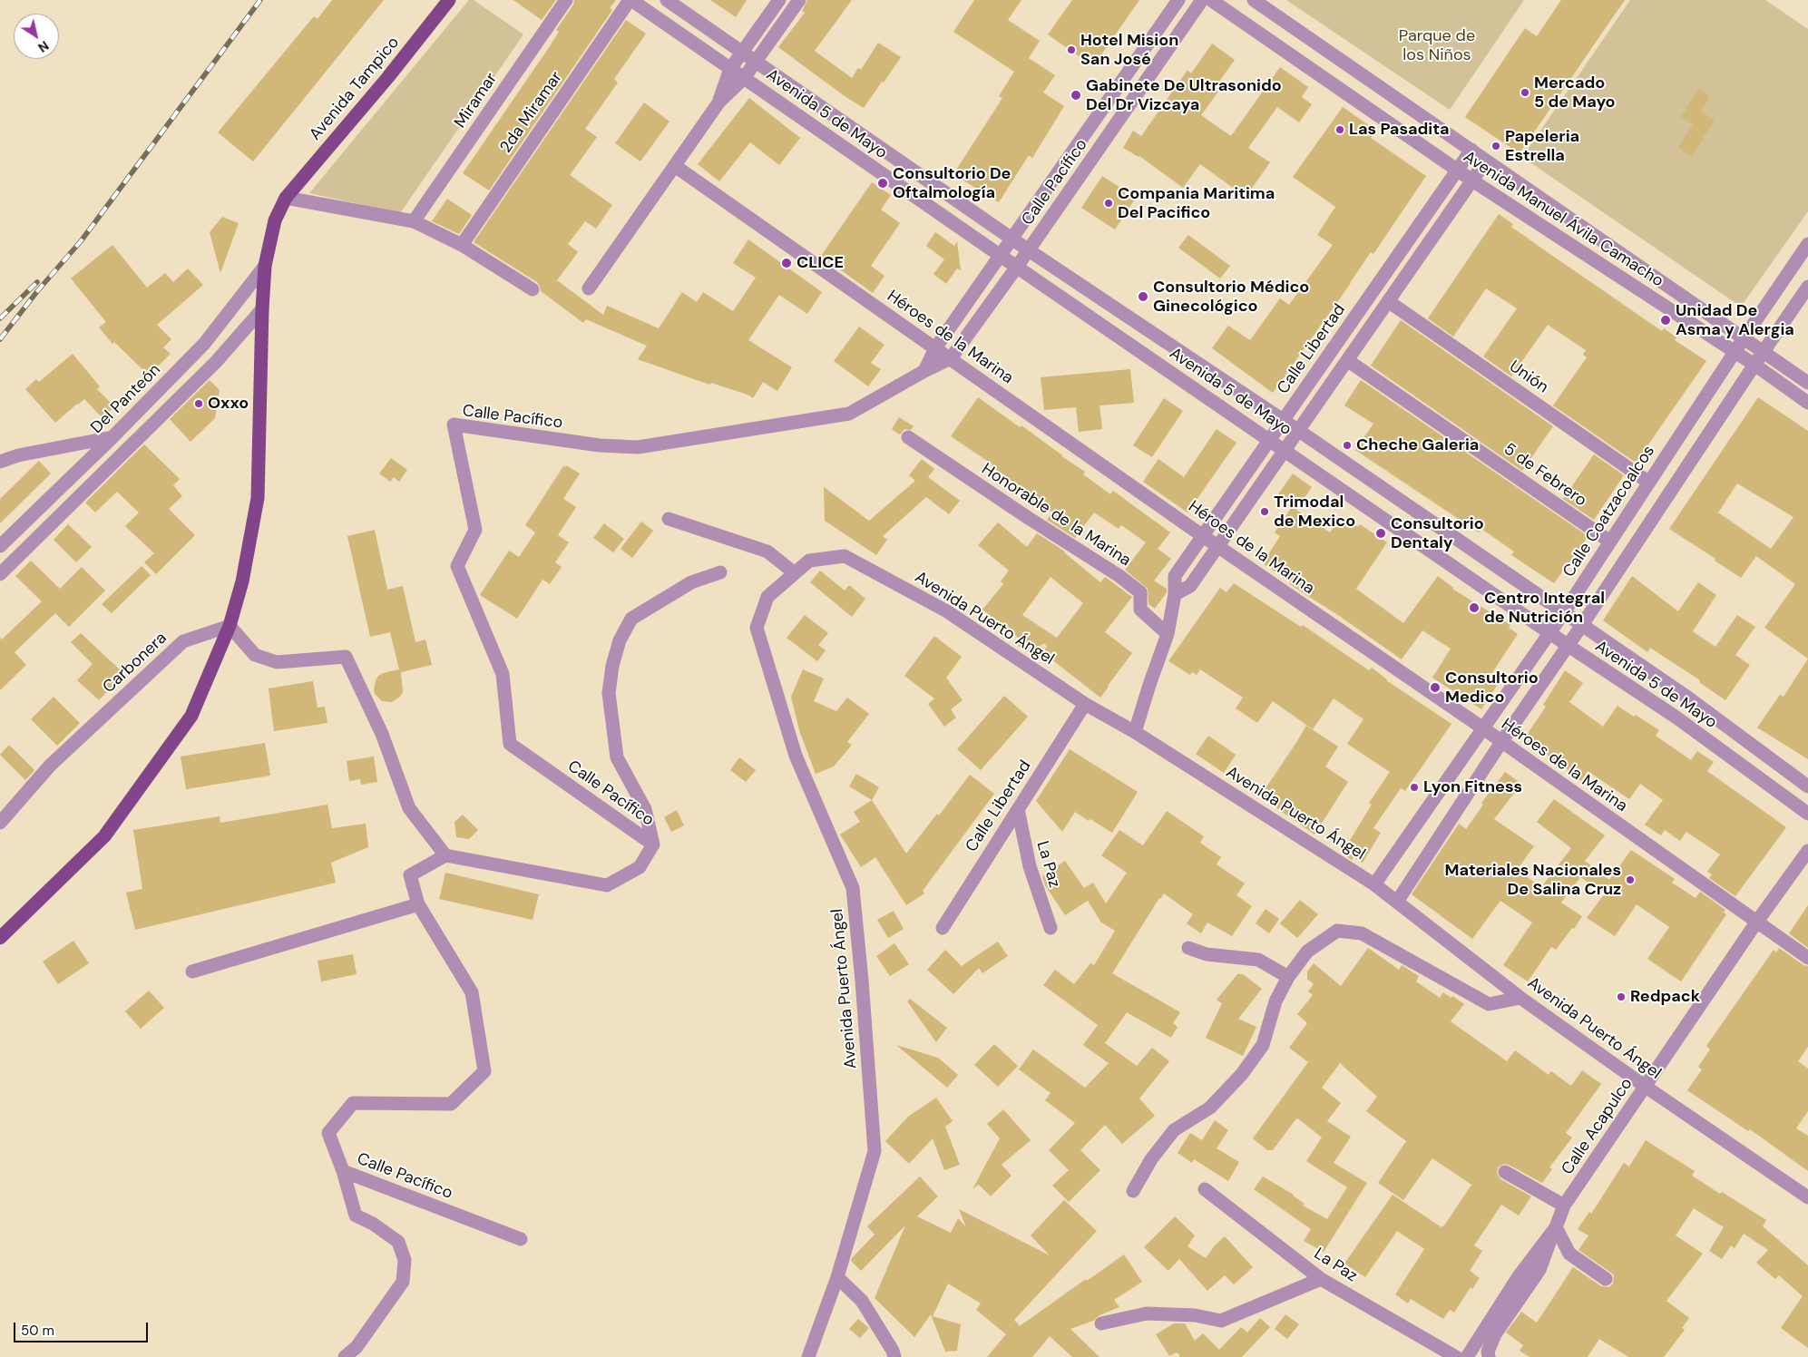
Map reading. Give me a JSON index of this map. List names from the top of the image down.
{
  "streets": {
    "main road": ["Avenida Tampico"],
    "street": [
      "Miramar",
      "2da Miramar",
      "Avenida 5 de Mayo",
      "Calle Pacífico",
      "Avenida Manuel Ávila Camacho",
      "Héroes de la Marina",
      "Calle Libertad",
      "Unión",
      "Del Panteón",
      "5 de Febrero",
      "Calle Coatzacoalcos",
      "Honorable de la Marina",
      "Avenida Puerto Ángel",
      "Carbonera",
      "La Paz",
      "Calle Acapulco"
    ]
  },
  "crossings": [
    ["Avenida Tampico", "Del Panteón"],
    ["Avenida Tampico", "Carbonera"],
    ["2da Miramar", "Avenida 5 de Mayo"],
    ["Avenida 5 de Mayo", "Calle Pacífico"],
    ["Avenida 5 de Mayo", "Calle Libertad"],
    ["Avenida 5 de Mayo", "Calle Coatzacoalcos"],
    ["Calle Pacífico", "Héroes de la Marina"],
    ["Avenida Manuel Ávila Camacho", "Calle Libertad"],
    ["Avenida Manuel Ávila Camacho", "Calle Coatzacoalcos"],
    ["Héroes de la Marina", "Calle Libertad"],
    ["Héroes de la Marina", "Calle Coatzacoalcos"],
    ["Héroes de la Marina", "Calle Acapulco"],
    ["Calle Libertad", "Honorable de la Marina"],
    ["Calle Libertad", "Avenida Puerto Ángel"],
    ["Calle Libertad", "La Paz"],
    ["Unión", "Calle Coatzacoalcos"],
    ["5 de Febrero", "Calle Coatzacoalcos"],
    ["Calle Coatzacoalcos", "Avenida Puerto Ángel"],
    ["Avenida Puerto Ángel", "Calle Acapulco"]
  ],
  "parks": ["Parque de los Niños"],
  "places": [
    "Hotel Mision San José",
    "Mercado 5 de Mayo",
    "Gabinete De Ultrasonido Del Dr Vizcaya",
    "Las Pasadita",
    "Papeleria Estrella",
    "Consultorio De Oftalmología",
    "Compania Maritima Del Pacifico",
    "CLICE",
    "Consultorio Médico Ginecológico",
    "Unidad De Asma y Alergia",
    "Oxxo",
    "Cheche Galeria",
    "Trimodal de Mexico",
    "Consultorio Dentaly",
    "Centro Integral de Nutrición",
    "Consultorio Medico",
    "Lyon Fitness",
    "Materiales Nacionales De Salina Cruz",
    "Redpack"
  ],
  "scale_bar": "50 m",
  "north": "bottom right"
}
